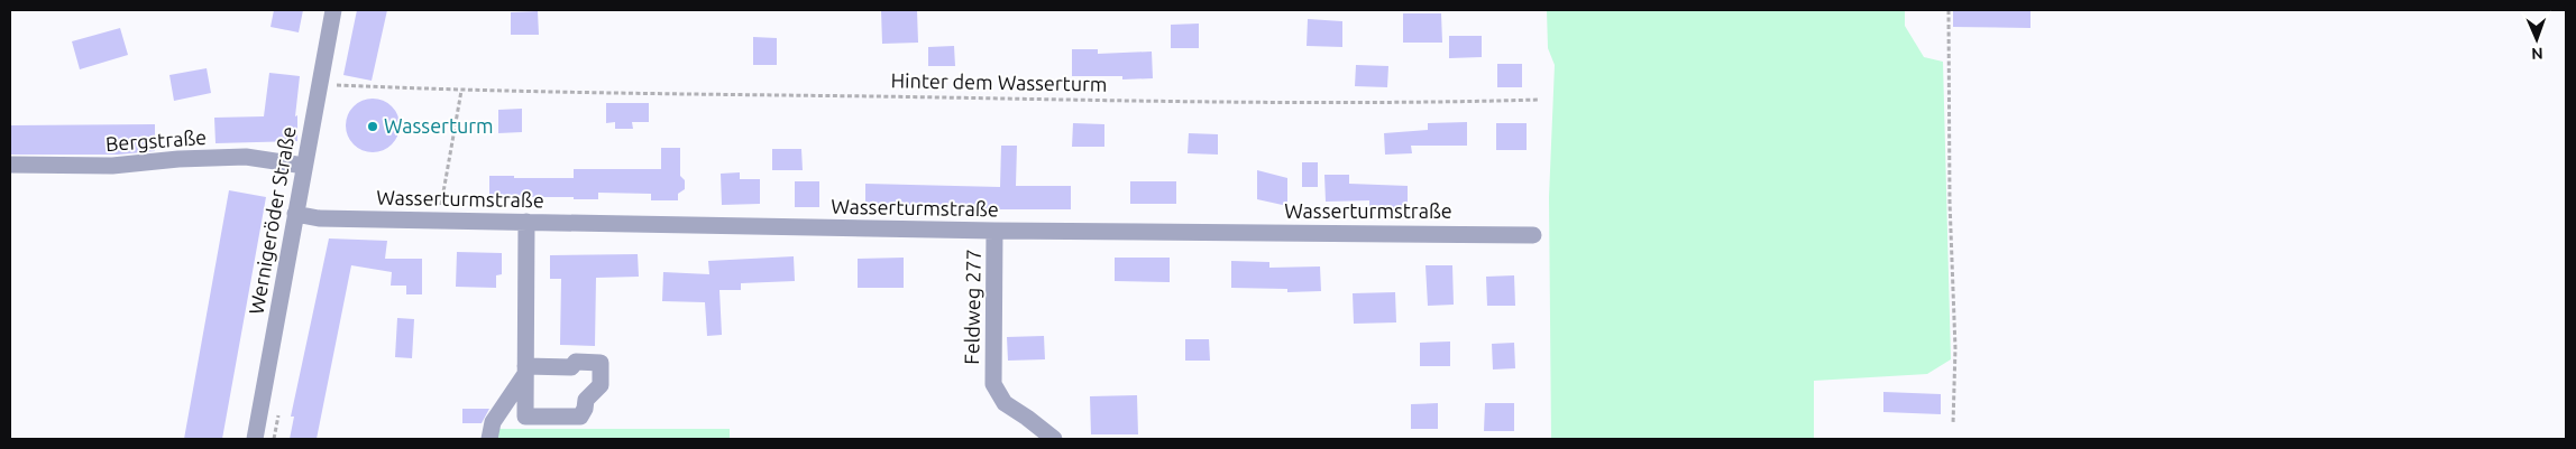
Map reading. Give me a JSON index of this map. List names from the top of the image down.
{
  "streets": {
    "street": [
      "Bergstraße",
      "Wasserturmstraße",
      "Wernigeröder Straße",
      "Feldweg 277"
    ],
    "path": ["Hinter dem Wasserturm"]
  },
  "crossings": [
    ["Hinter dem Wasserturm", "Wernigeröder Straße"],
    ["Bergstraße", "Wernigeröder Straße"],
    ["Wasserturmstraße", "Wernigeröder Straße"],
    ["Wasserturmstraße", "Feldweg 277"]
  ],
  "places": ["Wasserturm"],
  "north": "bottom"
}
